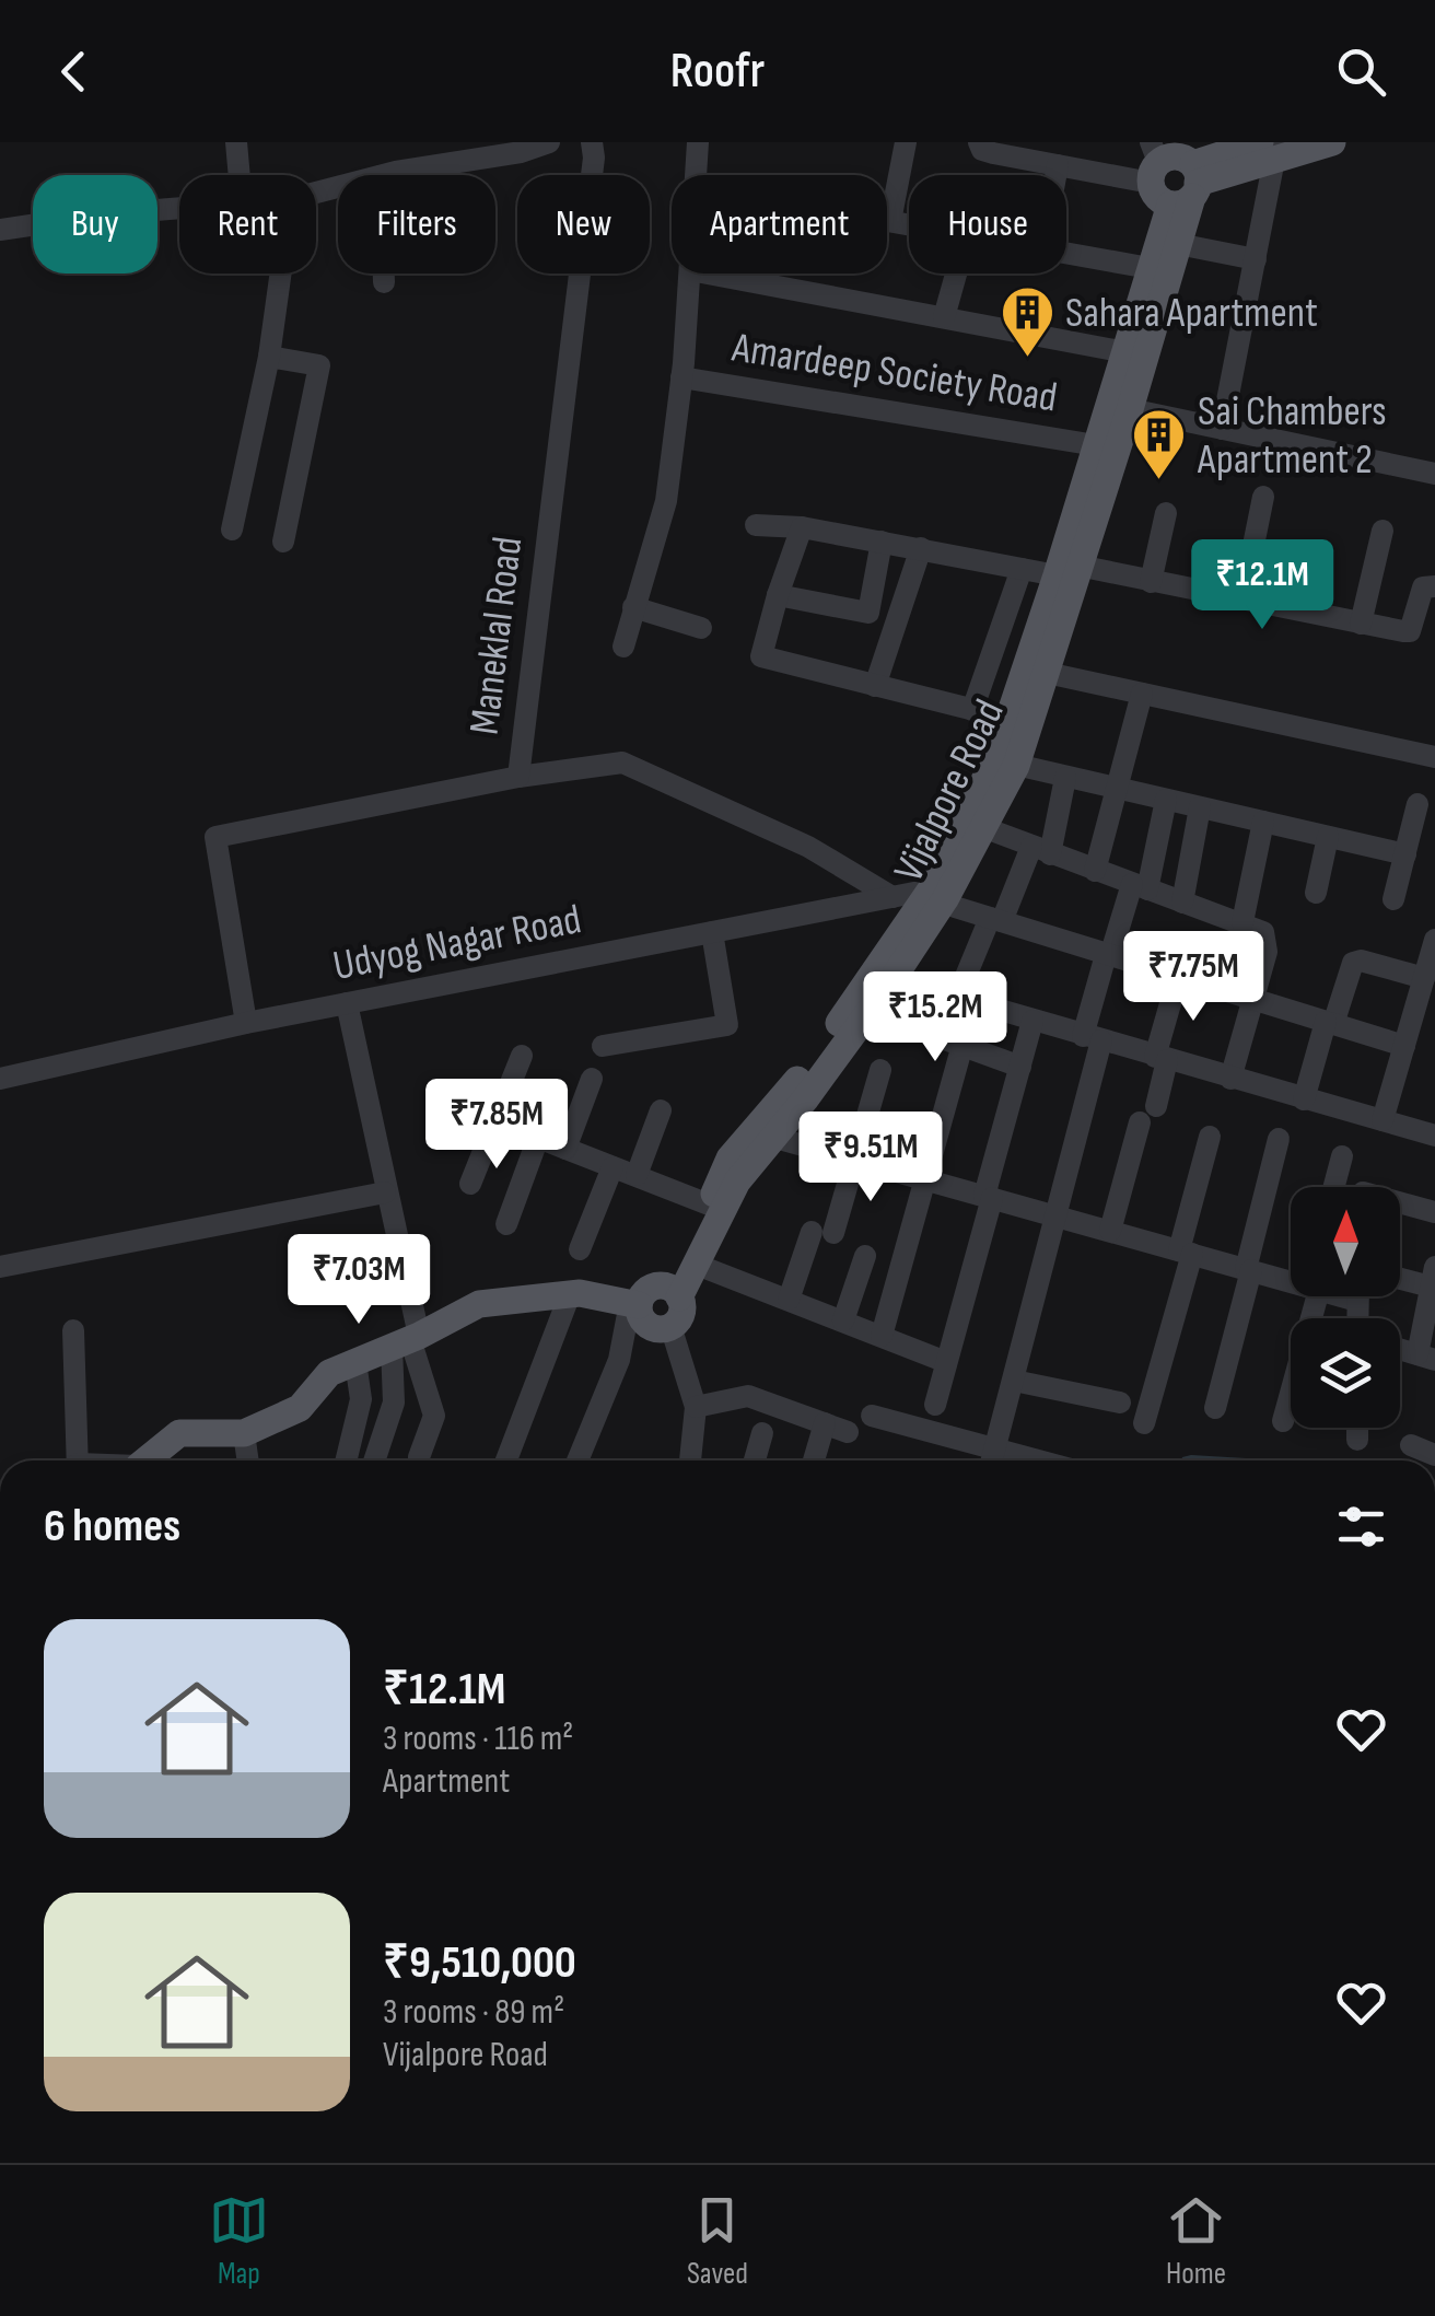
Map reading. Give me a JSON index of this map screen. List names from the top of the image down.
{
  "streets": {
    "main road": ["Vijalpore Road"],
    "street": ["Amardeep Society Road", "Maneklal Road", "Udyog Nagar Road"]
  },
  "crossings": [
    ["Amardeep Society Road", "Vijalpore Road"],
    ["Maneklal Road", "Udyog Nagar Road"],
    ["Vijalpore Road", "Udyog Nagar Road"]
  ],
  "places": {
    "building": ["Sahara Apartment", "Sai Chambers Apartment 2"]
  },
  "north": "top",
  "page": {
    "header": "Roofr",
    "chip": [
      "Buy",
      "Rent",
      "Filters",
      "New",
      "Apartment",
      "House"
    ],
    "price": [
      "₹12.1M",
      "₹7.75M",
      "₹15.2M",
      "₹7.85M",
      "₹9.51M",
      "₹7.03M"
    ],
    "heading": "6 homes",
    "list": [
      {
        "name": "₹12.1M",
        "note": "3 rooms · 116 m² · Apartment"
      },
      {
        "name": "₹9,510,000",
        "note": "3 rooms · 89 m² · Vijalpore Road"
      }
    ],
    "tabs": ["Map", "Saved", "Home"]
  }
}
